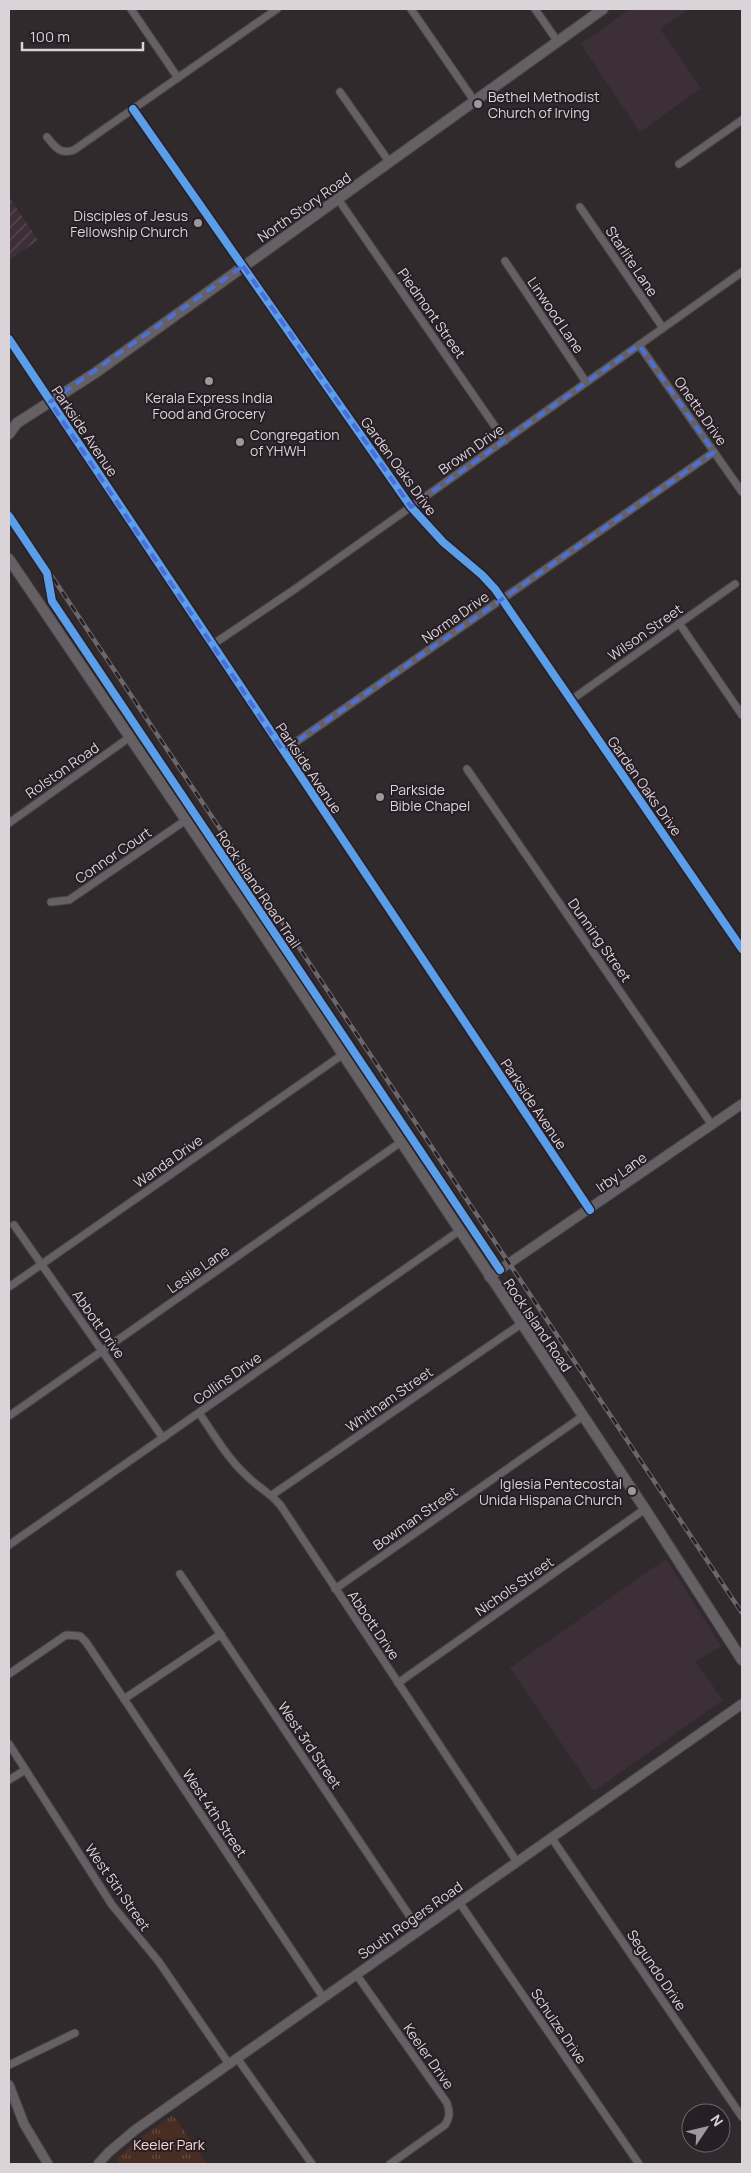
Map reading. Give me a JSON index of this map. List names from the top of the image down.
{
  "streets": {
    "main road": ["North Story Road", "Rock Island Road"],
    "street": [
      "Starlite Lane",
      "Piedmont Street",
      "Linwood Lane",
      "Onetta Drive",
      "Parkside Avenue",
      "Brown Drive",
      "Garden Oaks Drive",
      "Norma Drive",
      "Wilson Street",
      "Rolston Road",
      "Connor Court",
      "Dunning Street",
      "Wanda Drive",
      "Irby Lane",
      "Leslie Lane",
      "Abbott Drive",
      "Collins Drive",
      "Whitham Street",
      "Bowman Street",
      "Nichols Street",
      "West 3rd Street",
      "West 4th Street",
      "West 5th Street",
      "South Rogers Road",
      "Segundo Drive",
      "Schulze Drive",
      "Keeler Drive"
    ],
    "cycle path": ["Rock Island Road Trail"]
  },
  "crossings": [
    ["North Story Road", "Piedmont Street"],
    ["North Story Road", "Parkside Avenue"],
    ["North Story Road", "Garden Oaks Drive"],
    ["Starlite Lane", "Brown Drive"],
    ["Piedmont Street", "Brown Drive"],
    ["Linwood Lane", "Brown Drive"],
    ["Onetta Drive", "Brown Drive"],
    ["Onetta Drive", "Norma Drive"],
    ["Parkside Avenue", "Brown Drive"],
    ["Parkside Avenue", "Norma Drive"],
    ["Parkside Avenue", "Irby Lane"],
    ["Brown Drive", "Garden Oaks Drive"],
    ["Garden Oaks Drive", "Norma Drive"],
    ["Garden Oaks Drive", "Wilson Street"],
    ["Rolston Road", "Rock Island Road"],
    ["Connor Court", "Rock Island Road"],
    ["Dunning Street", "Irby Lane"],
    ["Wanda Drive", "Abbott Drive"],
    ["Wanda Drive", "Rock Island Road"],
    ["Irby Lane", "Rock Island Road"],
    ["Leslie Lane", "Abbott Drive"],
    ["Leslie Lane", "Rock Island Road"],
    ["Abbott Drive", "Collins Drive"],
    ["Abbott Drive", "Whitham Street"],
    ["Abbott Drive", "Bowman Street"],
    ["Abbott Drive", "Nichols Street"],
    ["Abbott Drive", "South Rogers Road"],
    ["Rock Island Road", "Collins Drive"],
    ["Rock Island Road", "Whitham Street"],
    ["Rock Island Road", "Bowman Street"],
    ["Rock Island Road", "Nichols Street"],
    ["West 3rd Street", "South Rogers Road"],
    ["West 4th Street", "South Rogers Road"],
    ["West 5th Street", "South Rogers Road"],
    ["South Rogers Road", "Segundo Drive"],
    ["South Rogers Road", "Schulze Drive"],
    ["South Rogers Road", "Keeler Drive"]
  ],
  "parks": ["Keeler Park"],
  "places": [
    "Bethel Methodist Church of Irving",
    "Disciples of Jesus Fellowship Church",
    "Kerala Express India Food and Grocery",
    "Congregation of YHWH",
    "Parkside Bible Chapel",
    "Iglesia Pentecostal Unida Hispana Church"
  ],
  "scale_bar": "100 m",
  "north": "top right"
}
